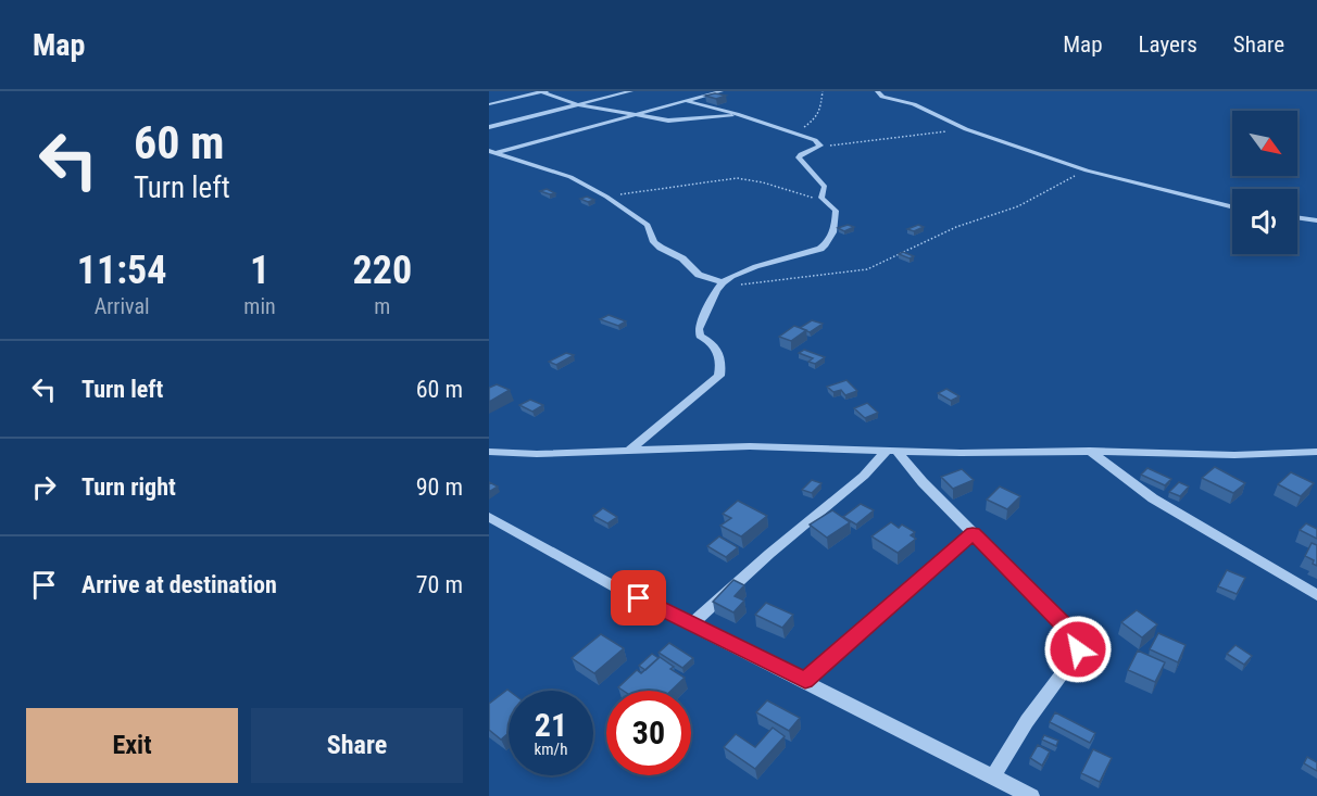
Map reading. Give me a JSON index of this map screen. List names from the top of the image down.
{
  "north": "bottom right",
  "page": {
    "header": "Map",
    "nav": ["Map", "Layers", "Share"],
    "turn": ["60 m", "Turn left"],
    "eta": [
      "11:54",
      "Arrival",
      "1",
      "min",
      "220",
      "m"
    ],
    "list": [
      {
        "name": "Turn left",
        "value": "60 m"
      },
      {
        "name": "Turn right",
        "value": "90 m"
      },
      {
        "name": "Arrive at destination",
        "value": "70 m"
      }
    ],
    "speed": "21 km/h",
    "limit": "30",
    "buttons": ["Exit", "Share"]
  }
}
